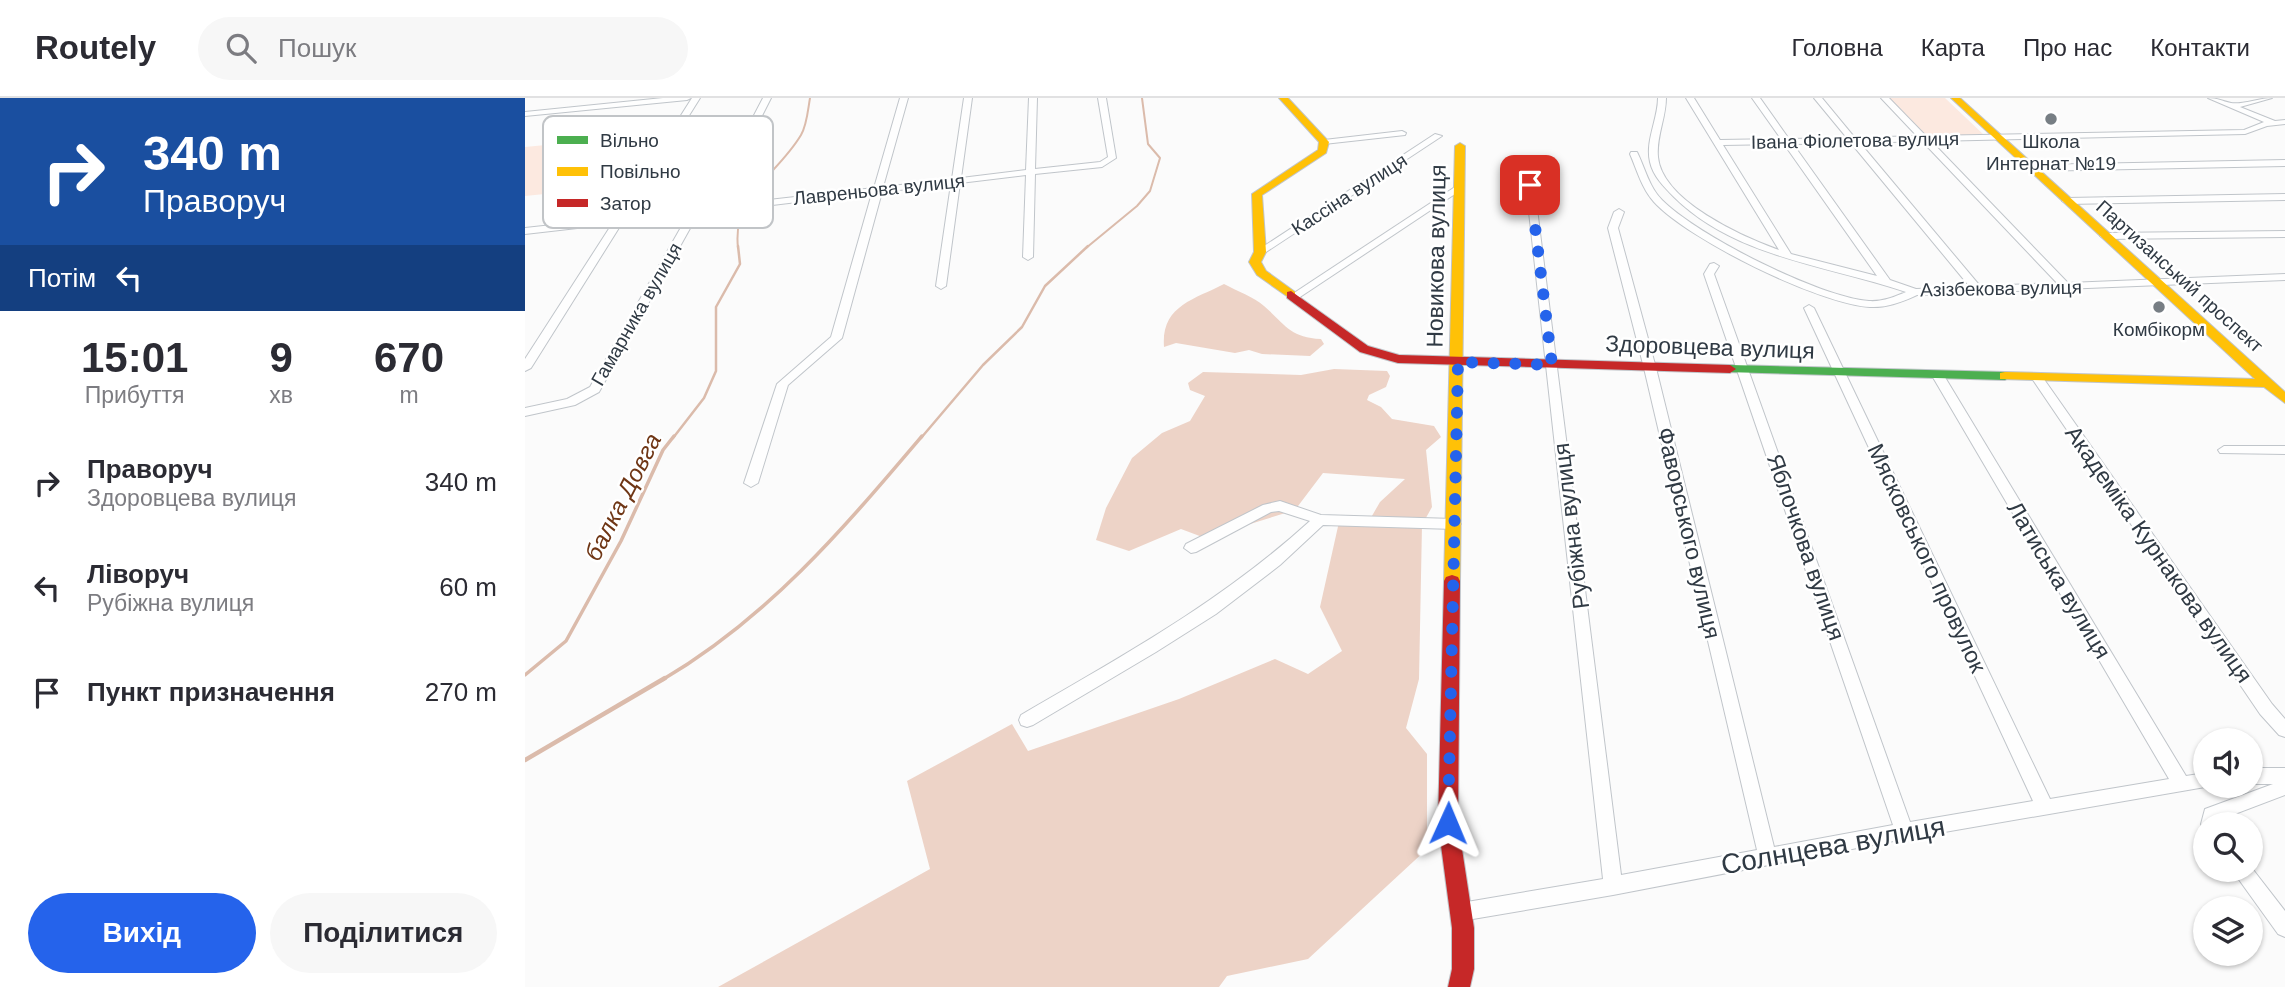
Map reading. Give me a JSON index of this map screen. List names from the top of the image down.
{
  "streets": {
    "street": [
      "Івана Фіолетова вулиця",
      "Лавреньова вулиця",
      "Кассіна вулиця",
      "Новикова вулиця",
      "Партизанський проспект",
      "Азізбекова вулиця",
      "Гамарника вулиця",
      "Здоровцева вулиця",
      "Рубіжна вулиця",
      "Фаворського вулиця",
      "Яблочкова вулиця",
      "Академіка Курнакова вулиця",
      "Мясковського провулок",
      "Латиська вулиця",
      "Солнцева вулиця"
    ]
  },
  "crossings": [
    ["Івана Фіолетова вулиця", "Партизанський проспект"],
    ["Кассіна вулиця", "Здоровцева вулиця"],
    ["Новикова вулиця", "Здоровцева вулиця"],
    ["Новикова вулиця", "Солнцева вулиця"],
    ["Партизанський проспект", "Азізбекова вулиця"],
    ["Партизанський проспект", "Здоровцева вулиця"],
    ["Здоровцева вулиця", "Рубіжна вулиця"],
    ["Здоровцева вулиця", "Фаворського вулиця"],
    ["Здоровцева вулиця", "Яблочкова вулиця"],
    ["Здоровцева вулиця", "Академіка Курнакова вулиця"],
    ["Здоровцева вулиця", "Мясковського провулок"],
    ["Здоровцева вулиця", "Латиська вулиця"],
    ["Рубіжна вулиця", "Солнцева вулиця"],
    ["Фаворського вулиця", "Солнцева вулиця"],
    ["Яблочкова вулиця", "Солнцева вулиця"],
    ["Мясковського провулок", "Солнцева вулиця"],
    ["Латиська вулиця", "Солнцева вулиця"]
  ],
  "water": ["балка Довга"],
  "places": ["Школа Интернат №19", "Комбікорм"],
  "legend": ["Вільно", "Повільно", "Затор"],
  "page": {
    "header": "Routely",
    "search": "Пошук",
    "nav": [
      "Головна",
      "Карта",
      "Про нас",
      "Контакти"
    ],
    "turn": ["340 m", "Праворуч"],
    "then": "Потім",
    "eta": [
      "15:01",
      "Прибуття",
      "9",
      "хв",
      "670",
      "m"
    ],
    "list": [
      {
        "name": "Праворуч",
        "note": "Здоровцева вулиця",
        "value": "340 m"
      },
      {
        "name": "Ліворуч",
        "note": "Рубіжна вулиця",
        "value": "60 m"
      },
      {
        "name": "Пункт призначення",
        "value": "270 m"
      }
    ],
    "buttons": ["Вихід", "Поділитися"]
  }
}
